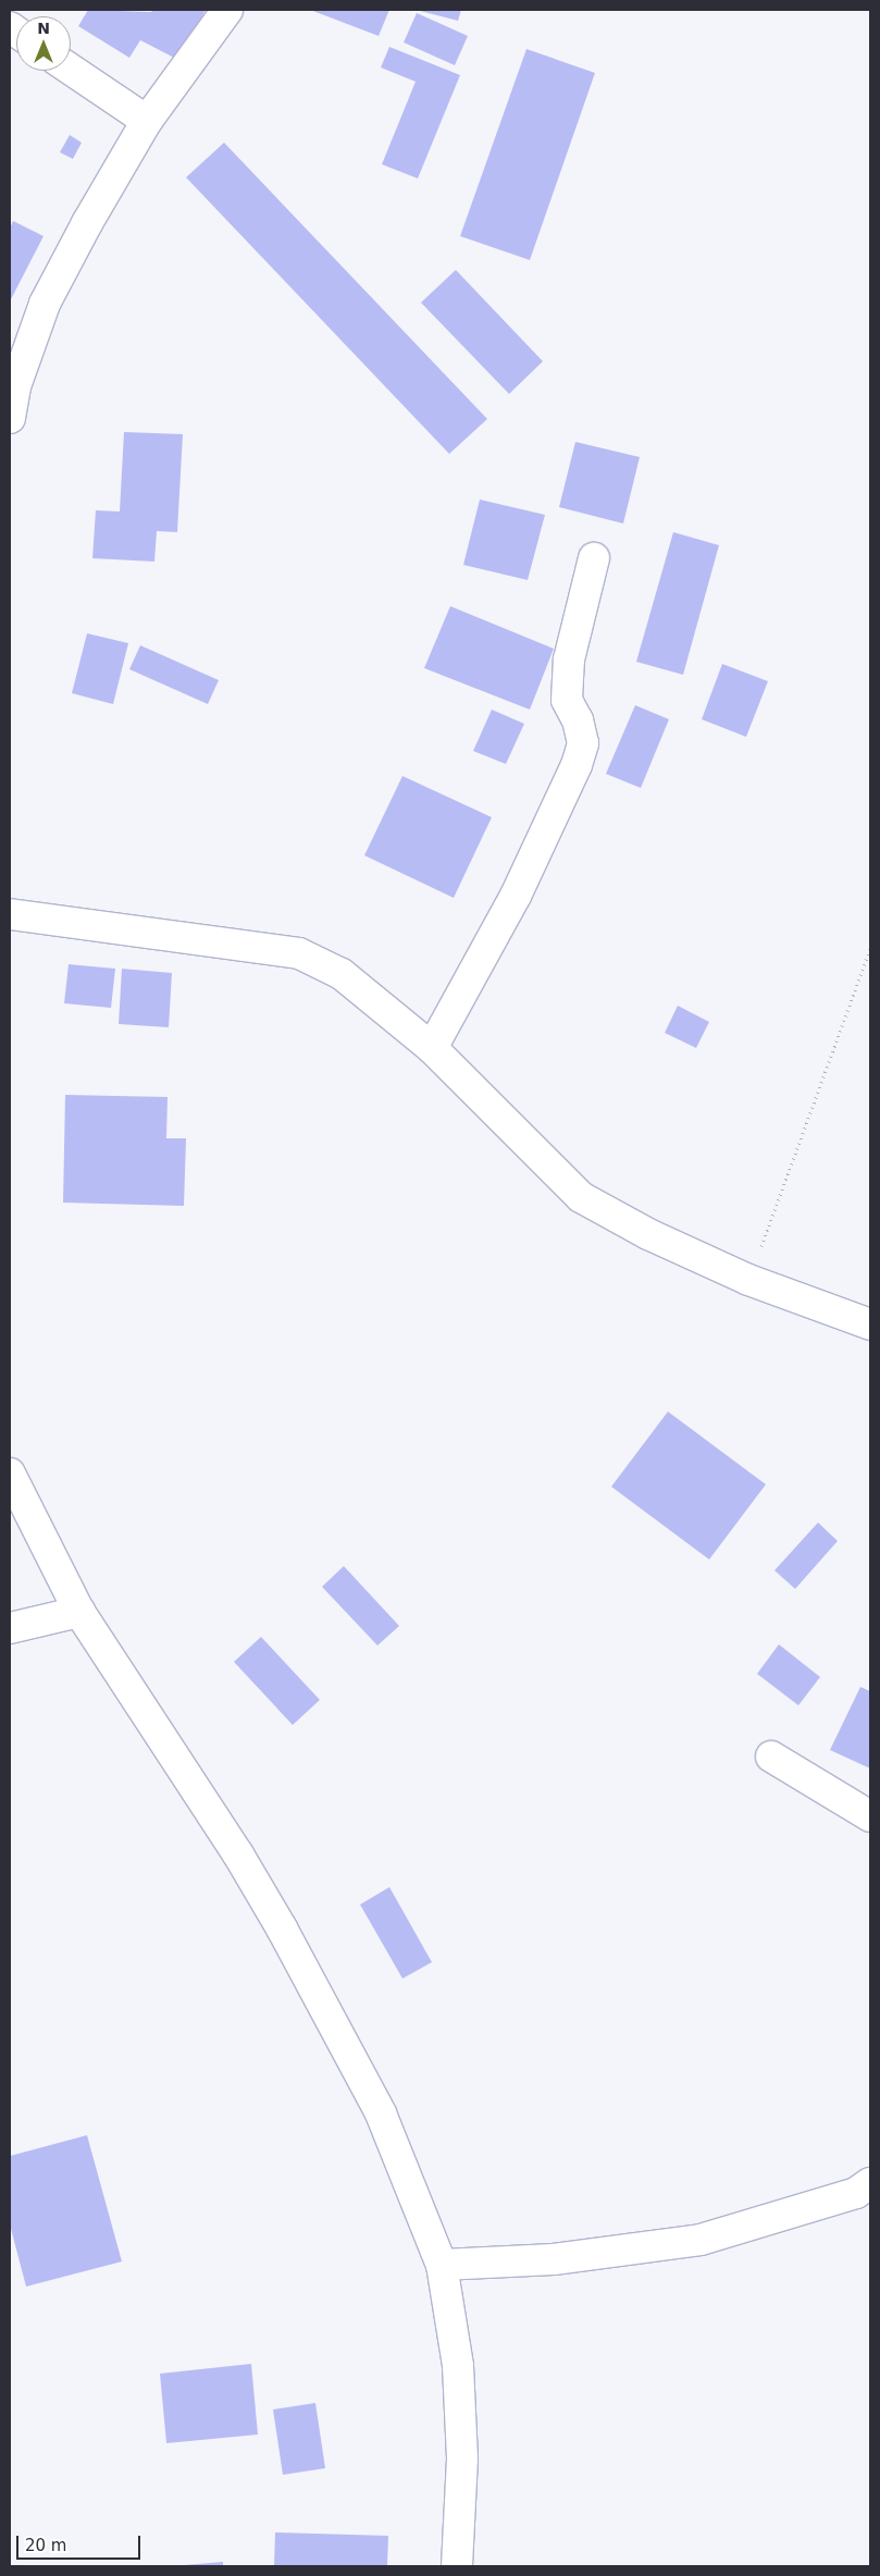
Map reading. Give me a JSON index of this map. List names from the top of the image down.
{
  "scale_bar": "20 m",
  "north": "top"
}
